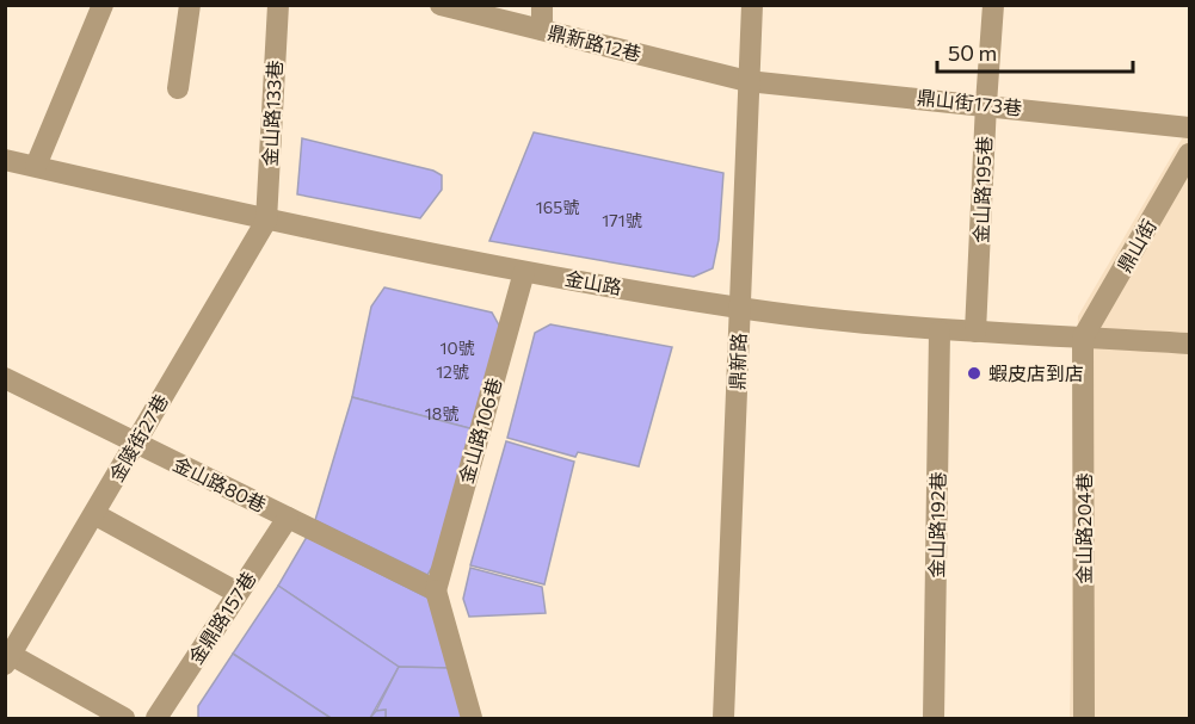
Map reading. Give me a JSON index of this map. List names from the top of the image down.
{
  "streets": {
    "street": [
      "鼎新路12巷",
      "鼎山街173巷",
      "金山路133巷",
      "金山路195巷",
      "鼎山街",
      "金山路",
      "鼎新路",
      "金山路106巷",
      "金陵街27巷",
      "金山路80巷",
      "金山路192巷",
      "金山路204巷",
      "金鼎路157巷"
    ]
  },
  "crossings": [
    ["鼎新路12巷", "鼎山街173巷"],
    ["鼎新路12巷", "鼎新路"],
    ["鼎山街173巷", "金山路195巷"],
    ["鼎山街173巷", "鼎新路"],
    ["金山路133巷", "金山路"],
    ["金山路133巷", "金陵街27巷"],
    ["金山路195巷", "金山路"],
    ["鼎山街", "金山路"],
    ["鼎山街", "金山路204巷"],
    ["金山路", "鼎新路"],
    ["金山路", "金山路106巷"],
    ["金山路", "金陵街27巷"],
    ["金山路", "金山路192巷"],
    ["金山路", "金山路204巷"],
    ["金山路106巷", "金山路80巷"],
    ["金陵街27巷", "金山路80巷"],
    ["金山路80巷", "金鼎路157巷"]
  ],
  "places": ["蝦皮店到店"],
  "house_numbers": [
    "165號",
    "171號",
    "10號",
    "12號",
    "18號"
  ],
  "scale_bar": "50 m"
}
